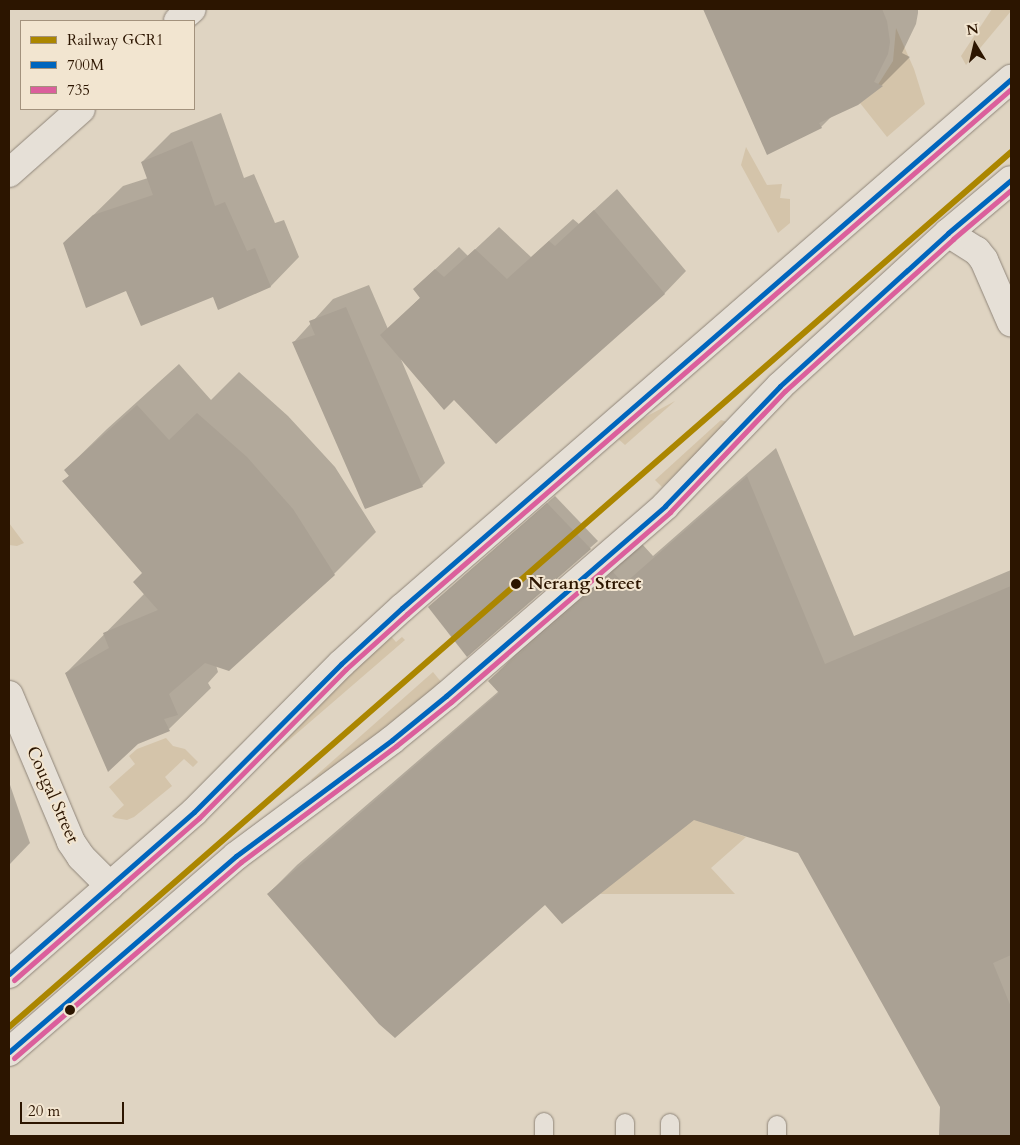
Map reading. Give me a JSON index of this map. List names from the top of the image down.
{
  "streets": {
    "main road": ["Cougal Street"]
  },
  "places": ["Nerang Street"],
  "lines": ["transit line 700M", "transit line 735", "rail line GCR1"],
  "legend": ["Railway GCR1", "700M", "735"],
  "scale_bar": "20 m",
  "north": "top"
}
